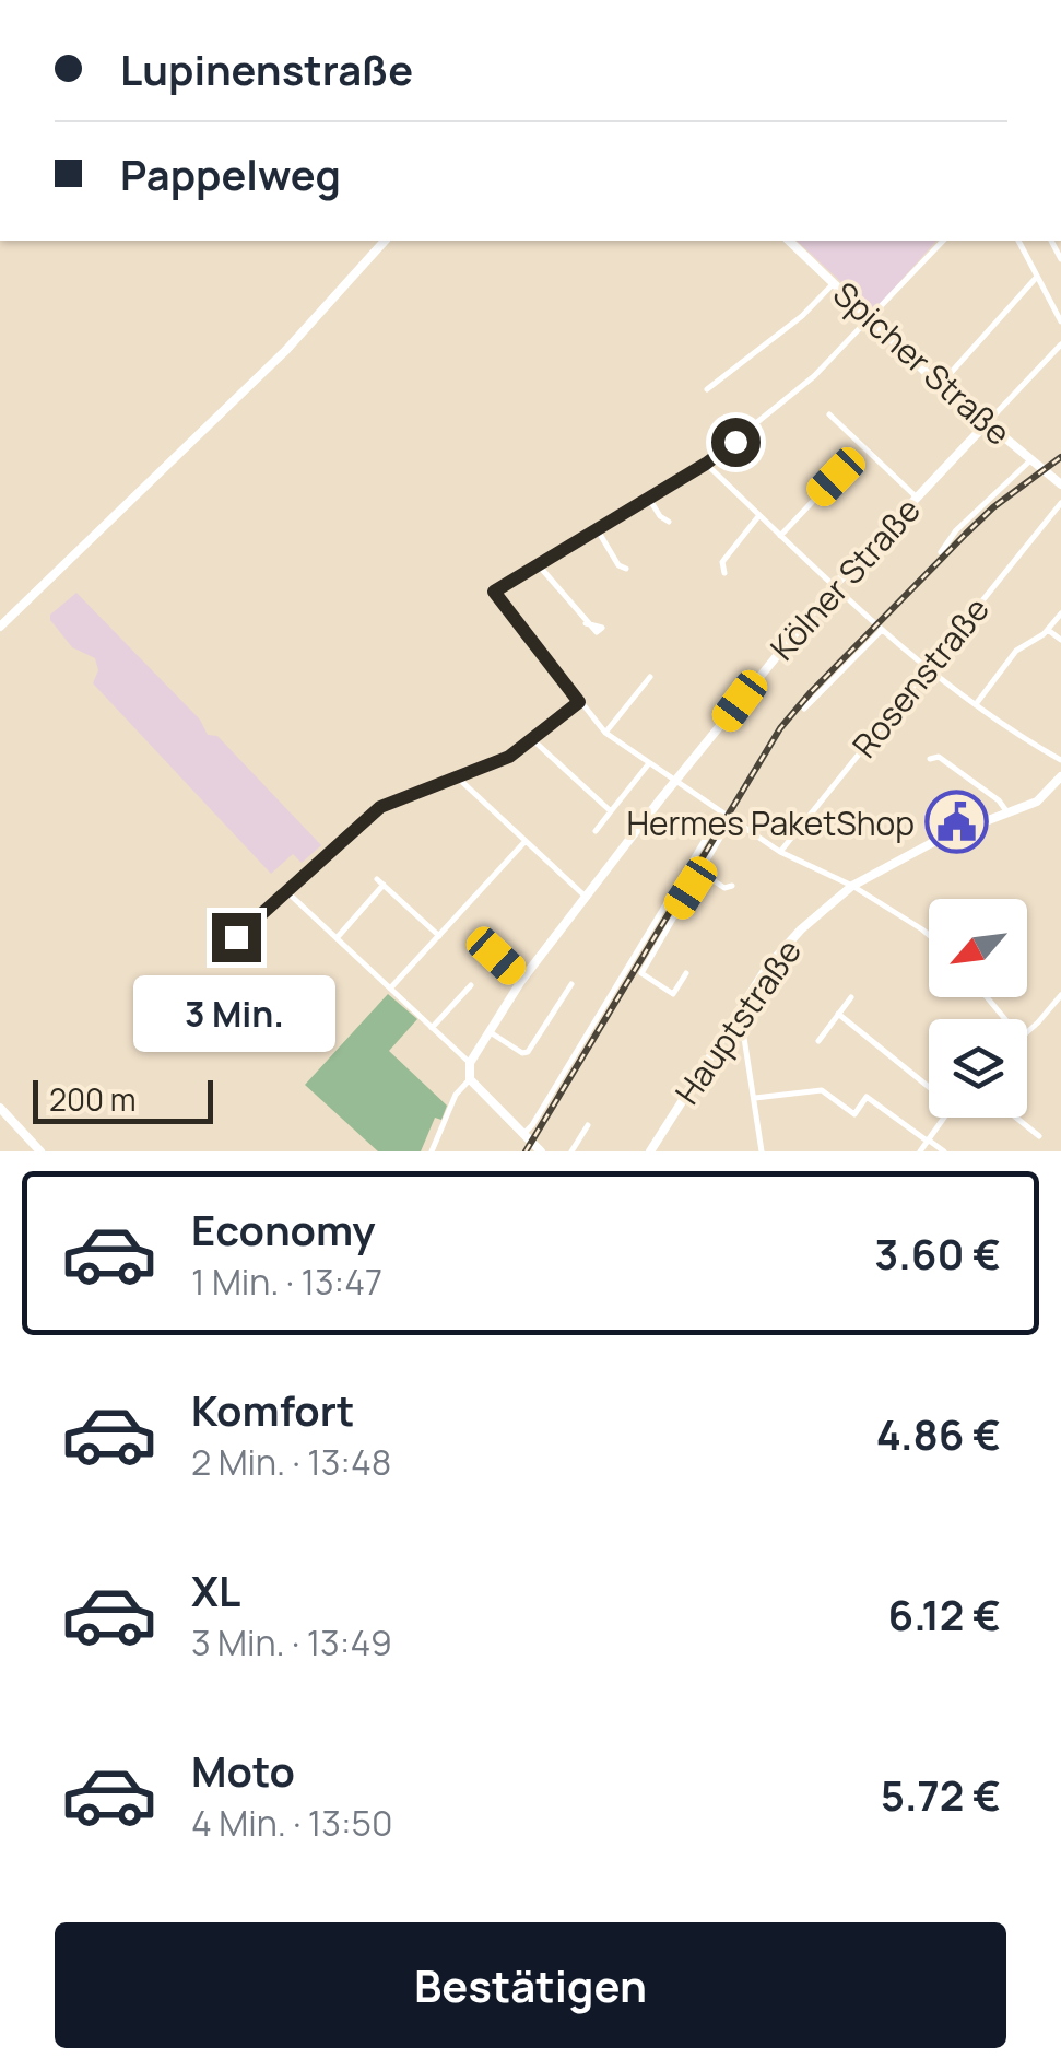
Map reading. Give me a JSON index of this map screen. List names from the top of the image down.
{
  "streets": {
    "street": [
      "Spicher Straße",
      "Kölner Straße",
      "Rosenstraße",
      "Hauptstraße"
    ]
  },
  "crossings": [
    ["Spicher Straße", "Kölner Straße"]
  ],
  "places": {
    "public building": ["Hermes PaketShop"]
  },
  "scale_bar": "200 m",
  "north": "bottom left",
  "page": {
    "banner": ["Lupinenstraße", "Pappelweg"],
    "bubble": "3 Min.",
    "scale": "200 m",
    "list": [
      {
        "name": "Economy",
        "note": "1 Min. · 13:47",
        "value": "3.60 €"
      },
      {
        "name": "Komfort",
        "note": "2 Min. · 13:48",
        "value": "4.86 €"
      },
      {
        "name": "XL",
        "note": "3 Min. · 13:49",
        "value": "6.12 €"
      },
      {
        "name": "Moto",
        "note": "4 Min. · 13:50",
        "value": "5.72 €"
      }
    ],
    "buttons": "Bestätigen"
  }
}
